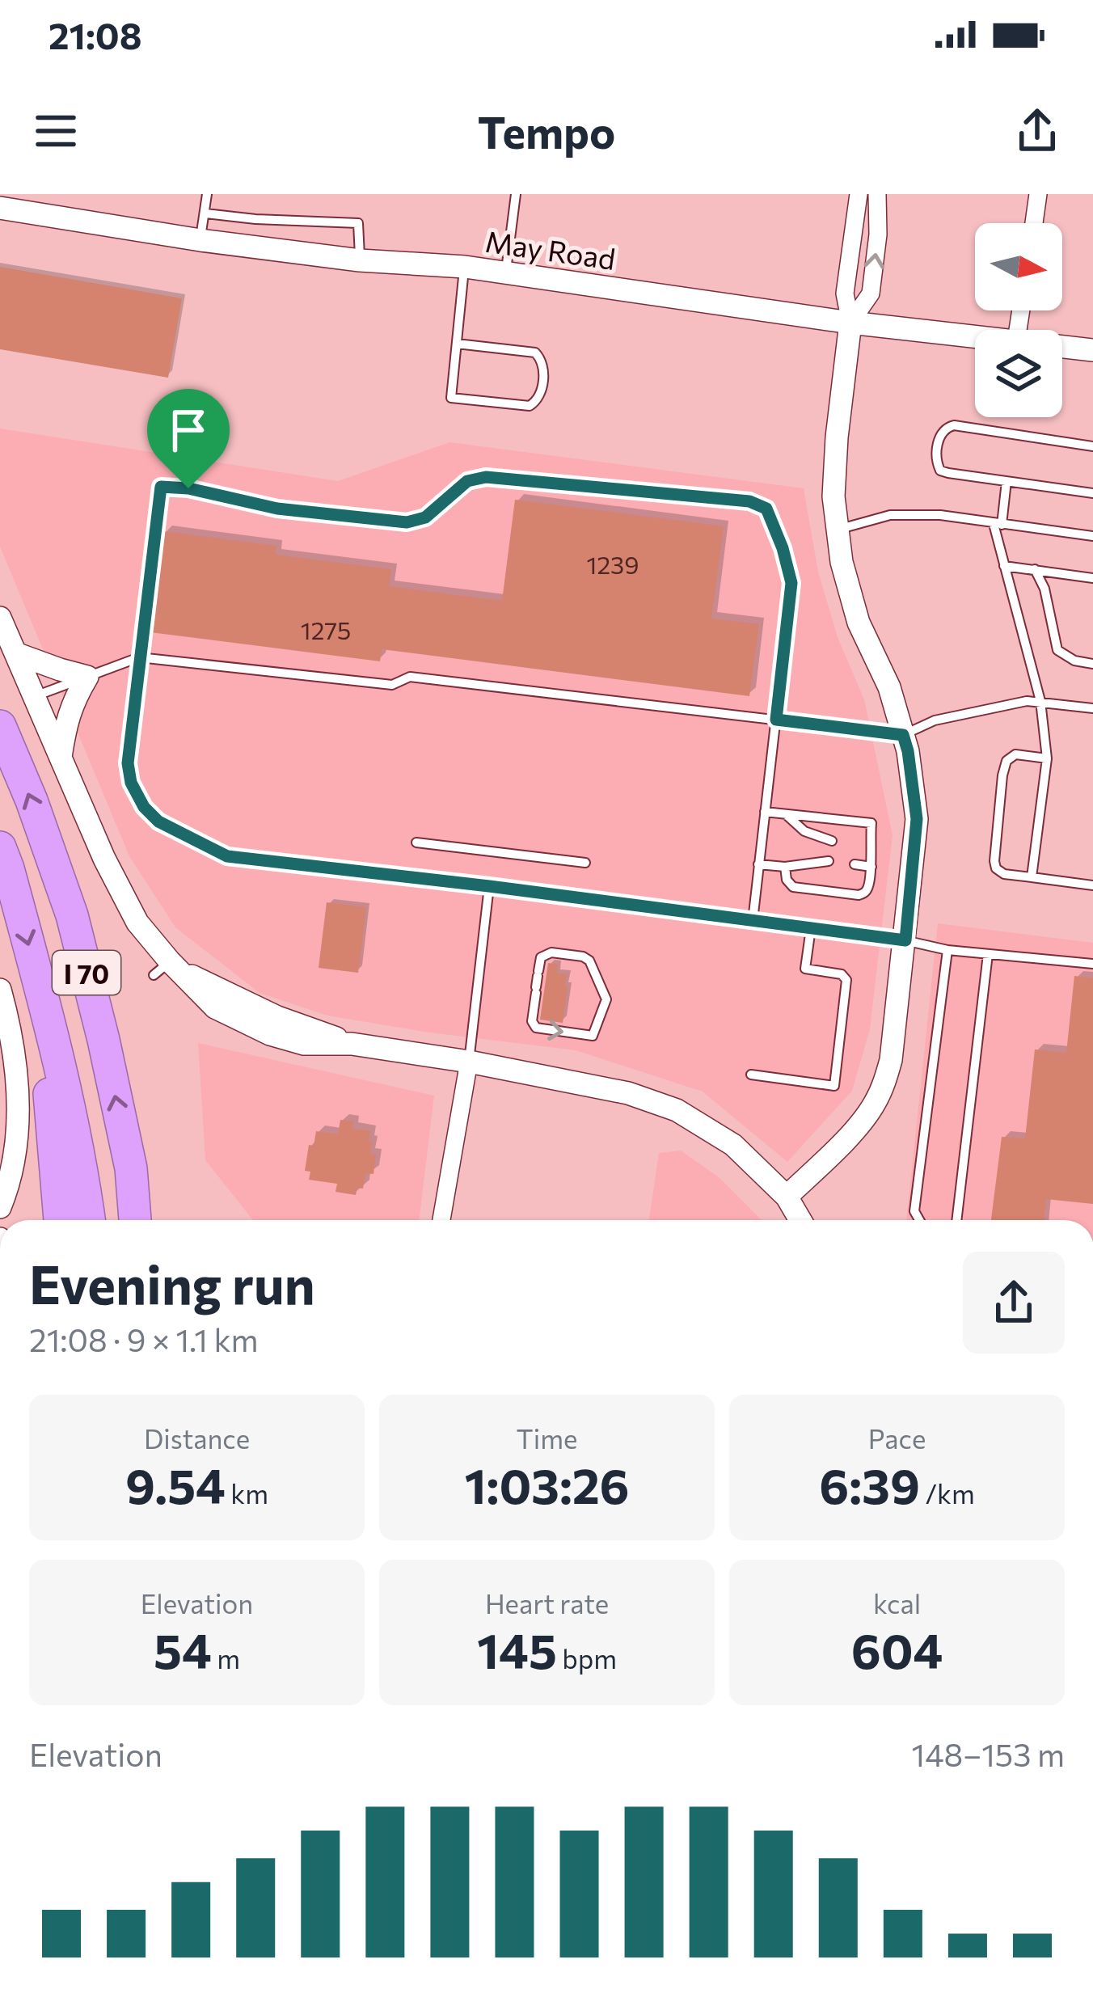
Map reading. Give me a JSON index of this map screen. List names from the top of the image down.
{
  "streets": {
    "highway": ["I 70"],
    "street": ["May Road"]
  },
  "house_numbers": ["1239", "1275"],
  "north": "right",
  "page": {
    "status": "21:08",
    "header": "Tempo",
    "heading": ["Evening run", "21:08 · 9 × 1.1 km"],
    "stats": [
      ["Distance", "9.54 km"],
      ["Time", "1:03:26"],
      ["Pace", "6:39 /km"],
      ["Elevation", "54 m"],
      ["Heart rate", "145 bpm"],
      ["kcal", "604"]
    ],
    "chart": ["Elevation", "148–153 m"]
  }
}
